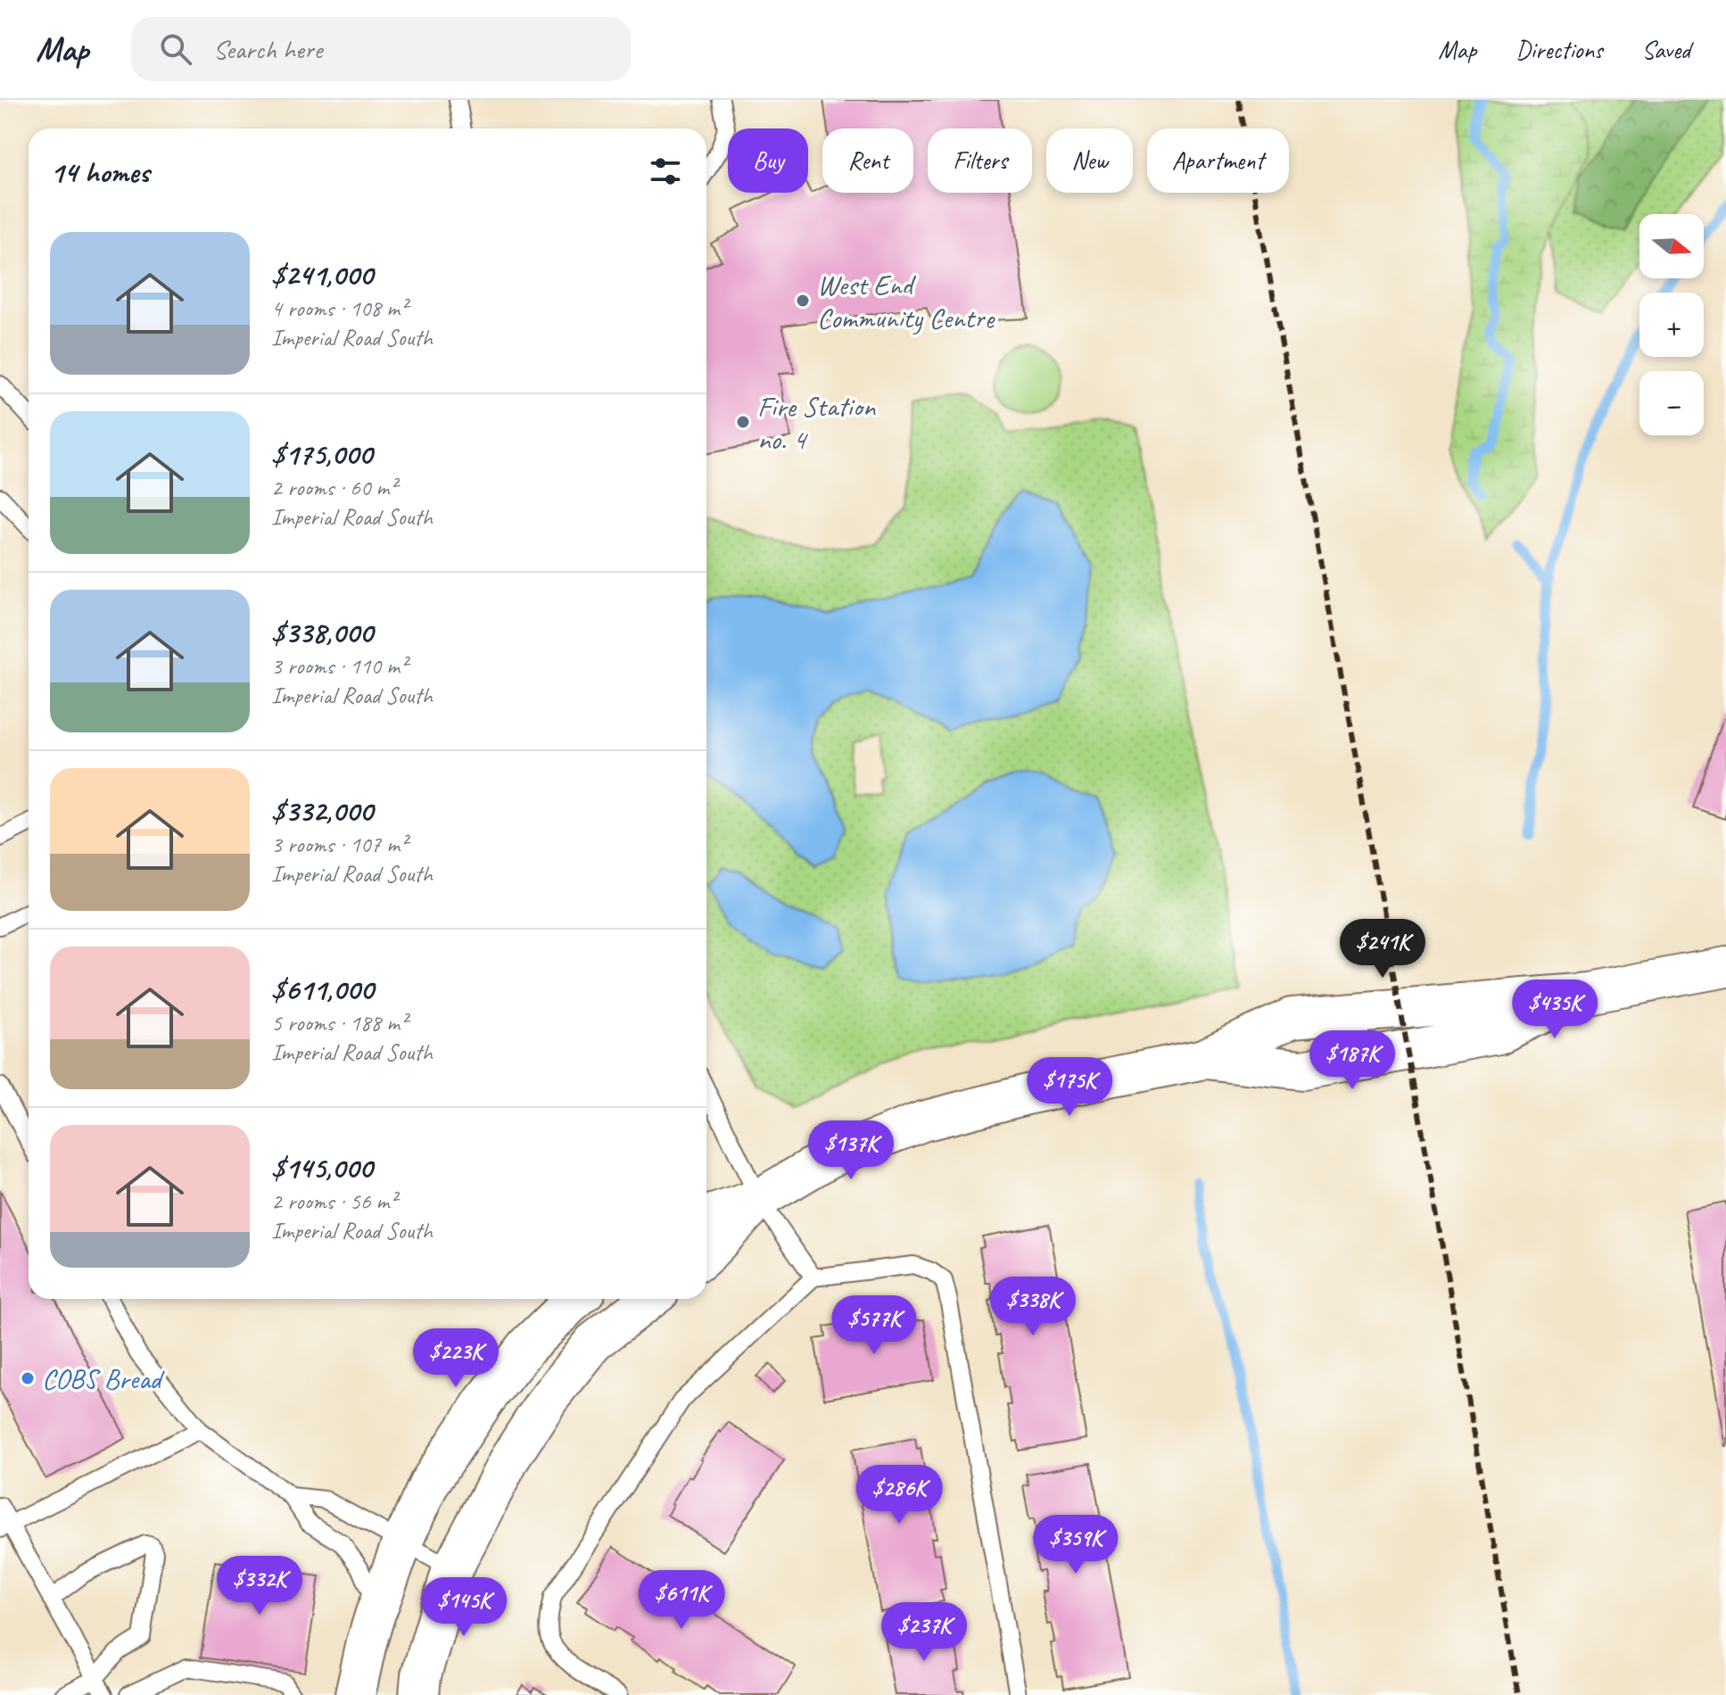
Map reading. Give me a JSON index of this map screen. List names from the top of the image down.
{
  "places": ["West End Community Centre", "Fire Station no. 4", "COBS Bread"],
  "north": "right",
  "page": {
    "header": "Map",
    "search": "Search here",
    "nav": ["Map", "Directions", "Saved"],
    "chip": [
      "Buy",
      "Rent",
      "Filters",
      "New",
      "Apartment"
    ],
    "heading": "14 homes",
    "map_buttons": ["+", "−"],
    "list": [
      {
        "name": "$241,000",
        "note": "4 rooms · 108 m² · Imperial Road South"
      },
      {
        "name": "$175,000",
        "note": "2 rooms · 60 m² · Imperial Road South"
      },
      {
        "name": "$338,000",
        "note": "3 rooms · 110 m² · Imperial Road South"
      },
      {
        "name": "$332,000",
        "note": "3 rooms · 107 m² · Imperial Road South"
      },
      {
        "name": "$611,000",
        "note": "5 rooms · 188 m² · Imperial Road South"
      },
      {
        "name": "$145,000",
        "note": "2 rooms · 56 m² · Imperial Road South"
      }
    ],
    "price": [
      "$241K",
      "$435K",
      "$187K",
      "$175K",
      "$137K",
      "$338K",
      "$577K",
      "$223K",
      "$286K",
      "$359K",
      "$332K",
      "$611K",
      "$145K",
      "$237K"
    ]
  }
}
